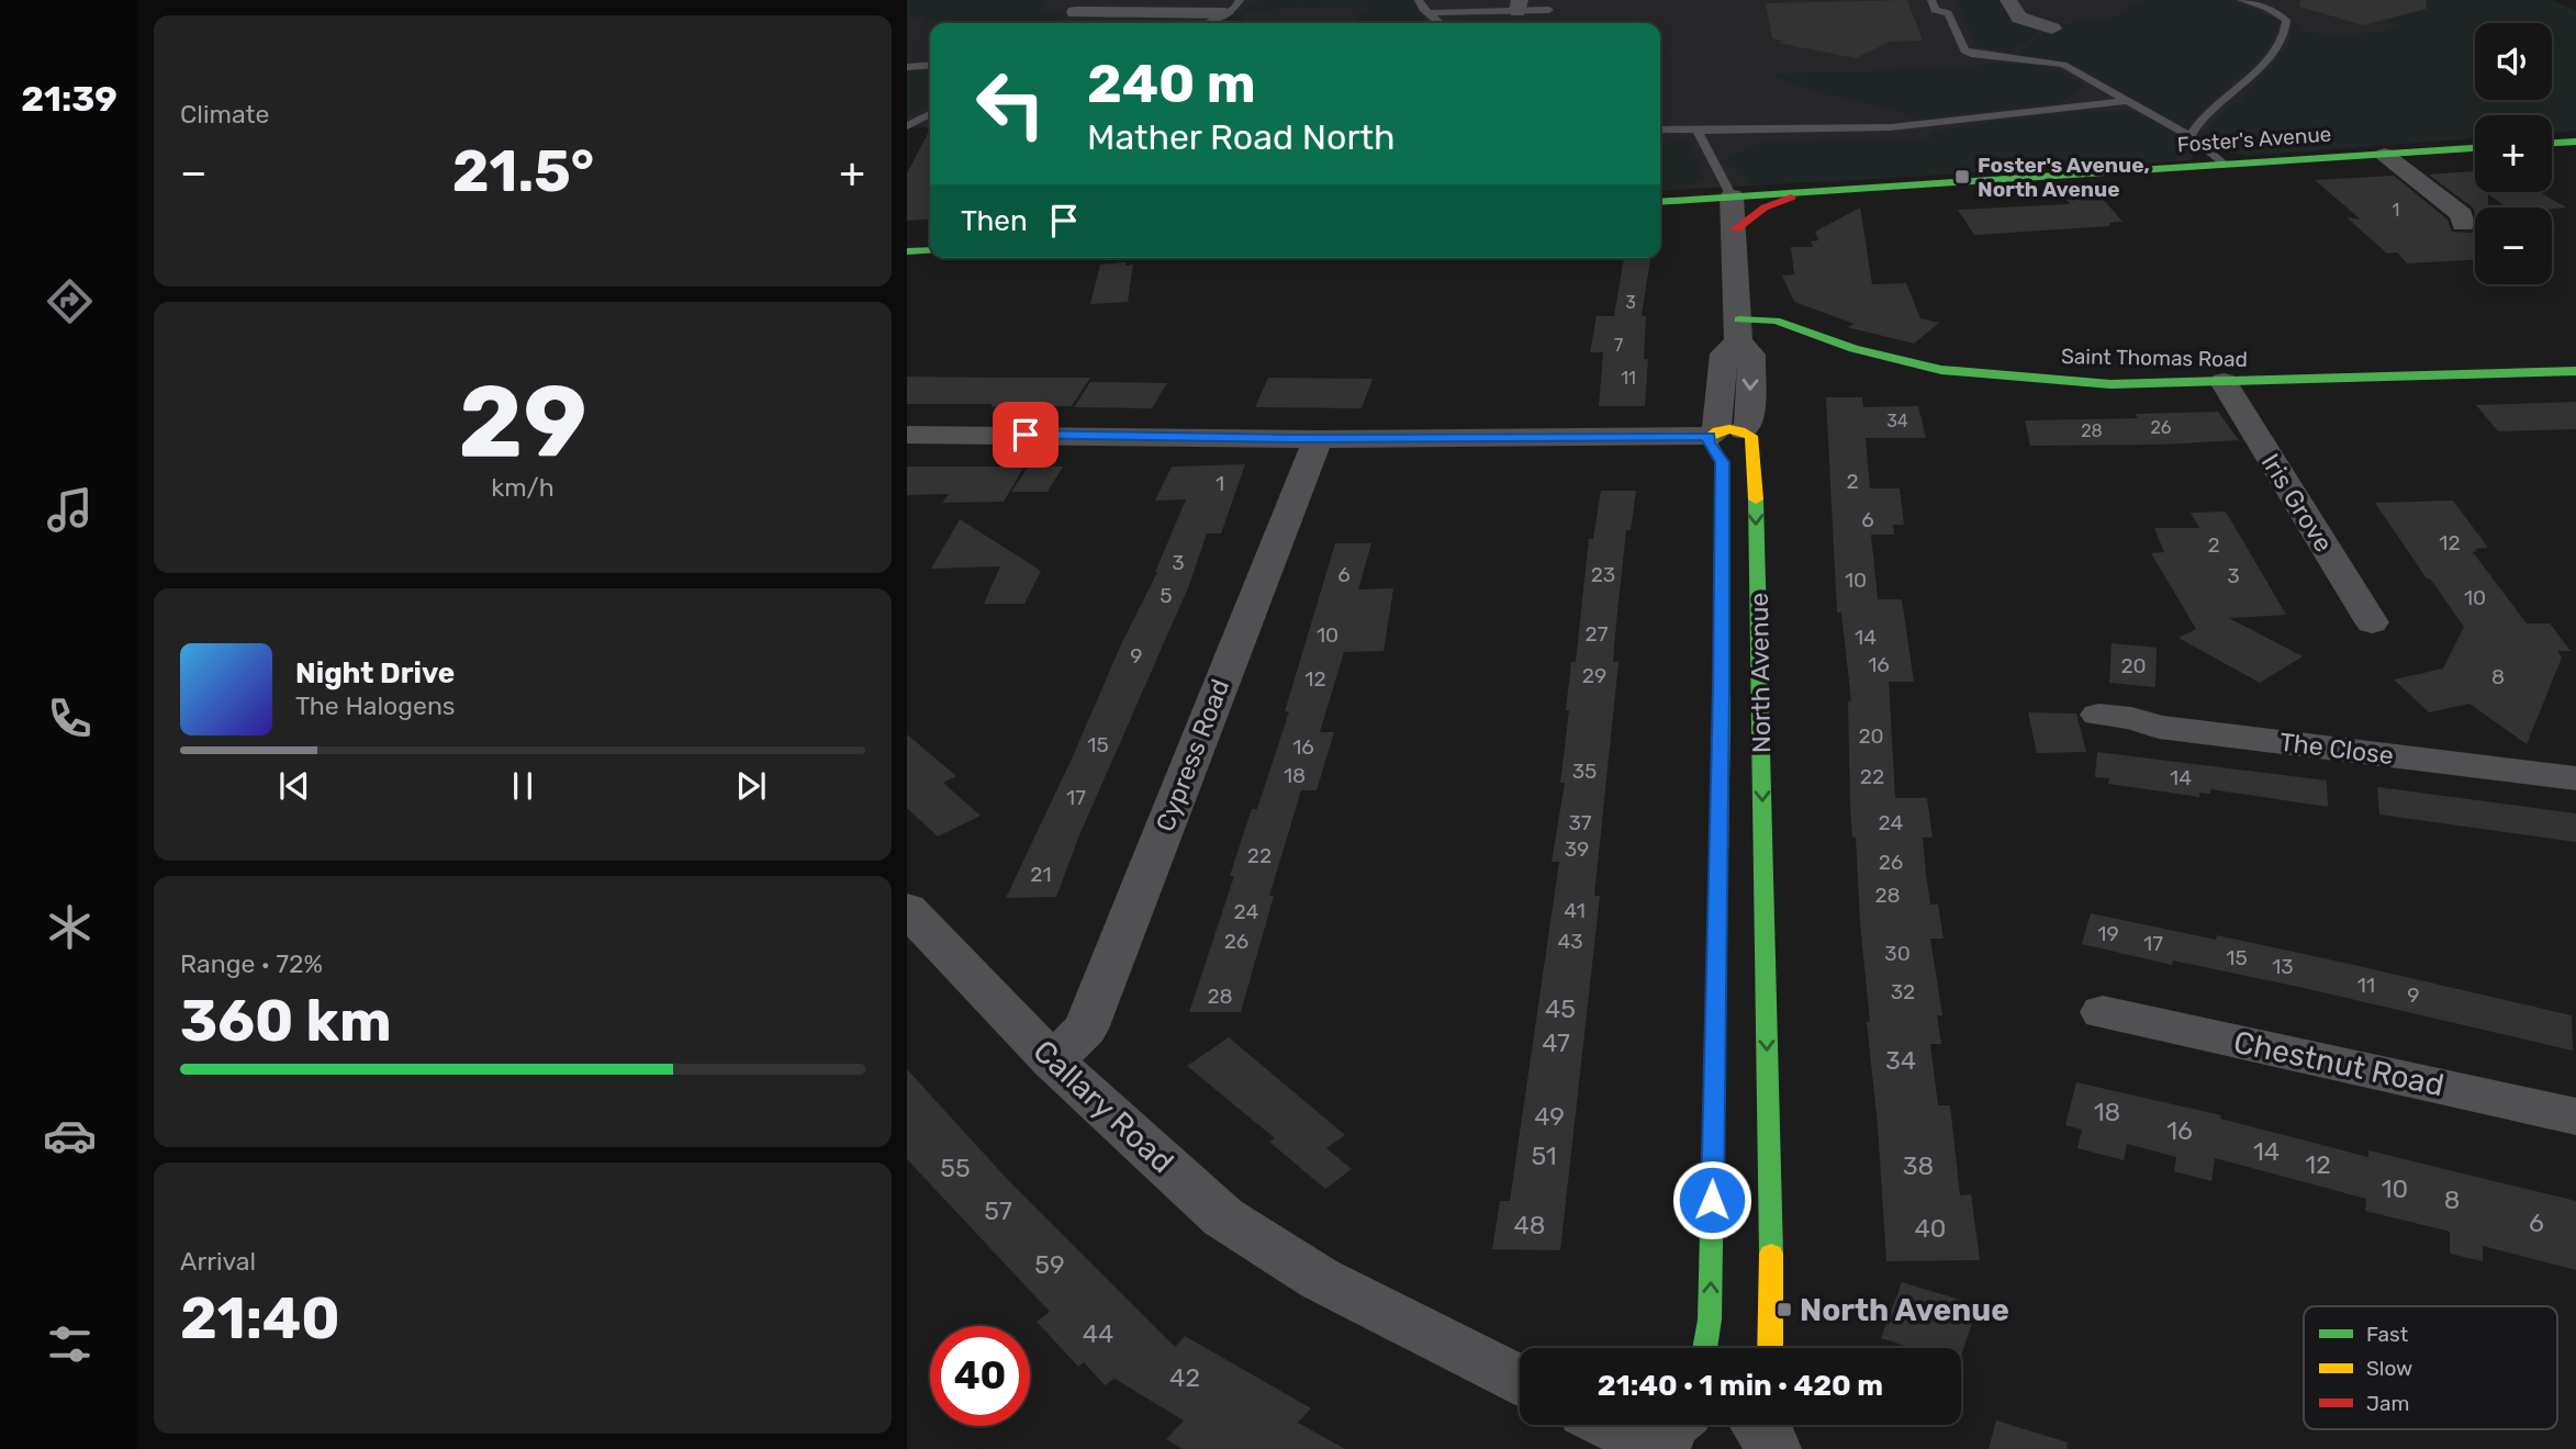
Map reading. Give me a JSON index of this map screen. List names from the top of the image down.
{
  "streets": {
    "street": [
      "Foster's Avenue",
      "Saint Thomas Road",
      "Iris Grove",
      "North Avenue",
      "The Close",
      "Cypress Road",
      "Chestnut Road",
      "Callary Road"
    ]
  },
  "crossings": [
    ["Foster's Avenue", "North Avenue"],
    ["Saint Thomas Road", "Iris Grove"],
    ["Saint Thomas Road", "North Avenue"],
    ["Cypress Road", "Callary Road"]
  ],
  "places": {
    "transit": ["Foster's Avenue, North Avenue", "North Avenue"]
  },
  "house_numbers": [
    "1",
    "3",
    "7",
    "11",
    "34",
    "26",
    "28",
    "2",
    "1",
    "6",
    "12",
    "2",
    "3",
    "6",
    "23",
    "3",
    "10",
    "5",
    "10",
    "27",
    "10",
    "14",
    "9",
    "16",
    "20",
    "29",
    "8",
    "12",
    "20",
    "15",
    "16",
    "35",
    "18",
    "22",
    "14",
    "17",
    "37",
    "24",
    "39",
    "22",
    "26",
    "21",
    "28",
    "41",
    "24",
    "19",
    "26",
    "43",
    "17",
    "30",
    "15",
    "13",
    "11",
    "32",
    "9",
    "28",
    "45",
    "47",
    "34",
    "18",
    "49",
    "16",
    "14",
    "51",
    "12",
    "38",
    "55",
    "10",
    "8",
    "57",
    "6",
    "48",
    "40",
    "59",
    "44",
    "42"
  ],
  "legend": ["Fast", "Slow", "Jam"],
  "page": {
    "tabs": "21:39",
    "tile": [
      "Climate",
      ["29", "km/h"],
      ["Range · 72%", "360 km"],
      ["Arrival", "21:40"]
    ],
    "map_buttons": ["+", "−"],
    "turn": ["240 m", "Mather Road North"],
    "heat": ["−", "21.5°", "+"],
    "then": "Then",
    "song": ["Night Drive", "The Halogens"],
    "limit": "40",
    "trip": "21:40 · 1 min · 420 m"
  }
}
